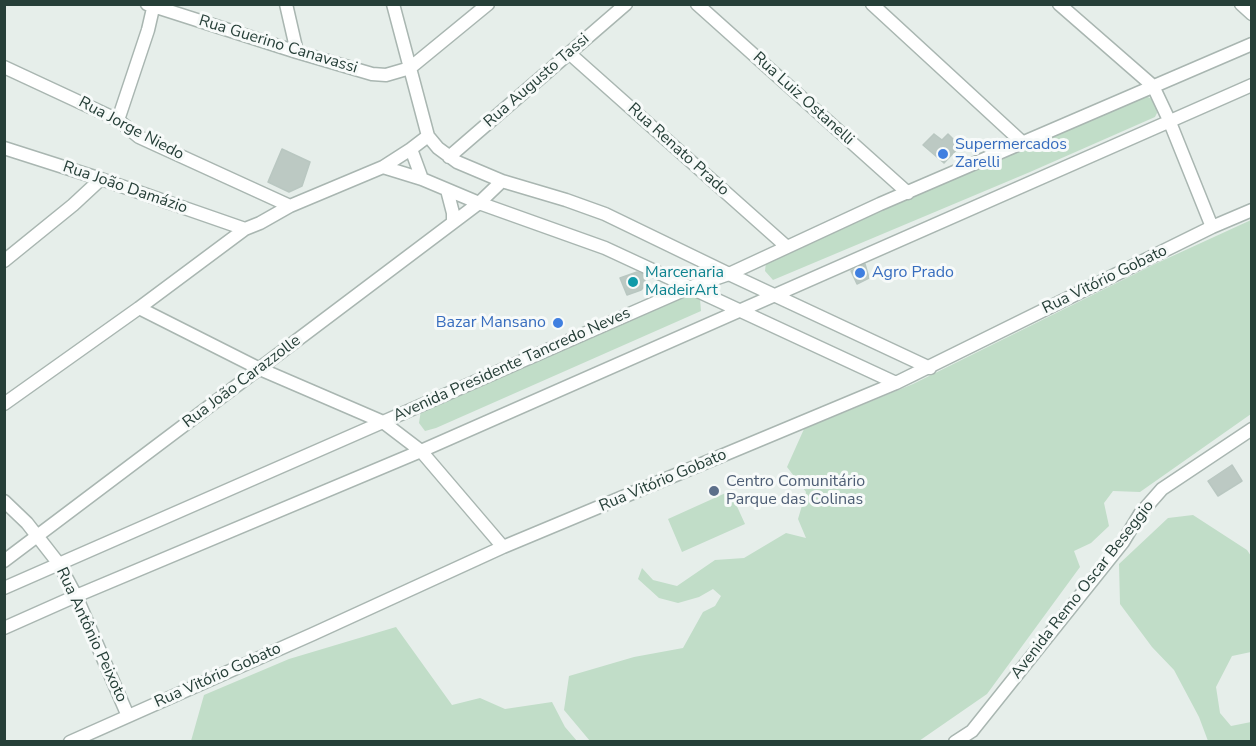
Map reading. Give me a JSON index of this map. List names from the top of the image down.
{
  "streets": {
    "street": [
      "Rua Guerino Canavassi",
      "Rua Augusto Tassi",
      "Rua Luiz Ostanelli",
      "Rua Jorge Niedo",
      "Rua Renato Prado",
      "Rua João Damázio",
      "Rua Vitório Gobato",
      "Avenida Presidente Tancredo Neves",
      "Rua João Carazzolle",
      "Avenida Remo Oscar Beseggio",
      "Rua Antônio Peixoto"
    ]
  },
  "crossings": [
    ["Rua Augusto Tassi", "Rua Renato Prado"],
    ["Rua Luiz Ostanelli", "Avenida Presidente Tancredo Neves"],
    ["Rua Renato Prado", "Avenida Presidente Tancredo Neves"],
    ["Rua Vitório Gobato", "Rua Antônio Peixoto"],
    ["Avenida Presidente Tancredo Neves", "Rua Antônio Peixoto"],
    ["Rua João Carazzolle", "Rua Antônio Peixoto"]
  ],
  "places": [
    "Supermercados Zarelli",
    "Agro Prado",
    "Marcenaria MadeirArt",
    "Bazar Mansano",
    "Centro Comunitário Parque das Colinas"
  ]
}
